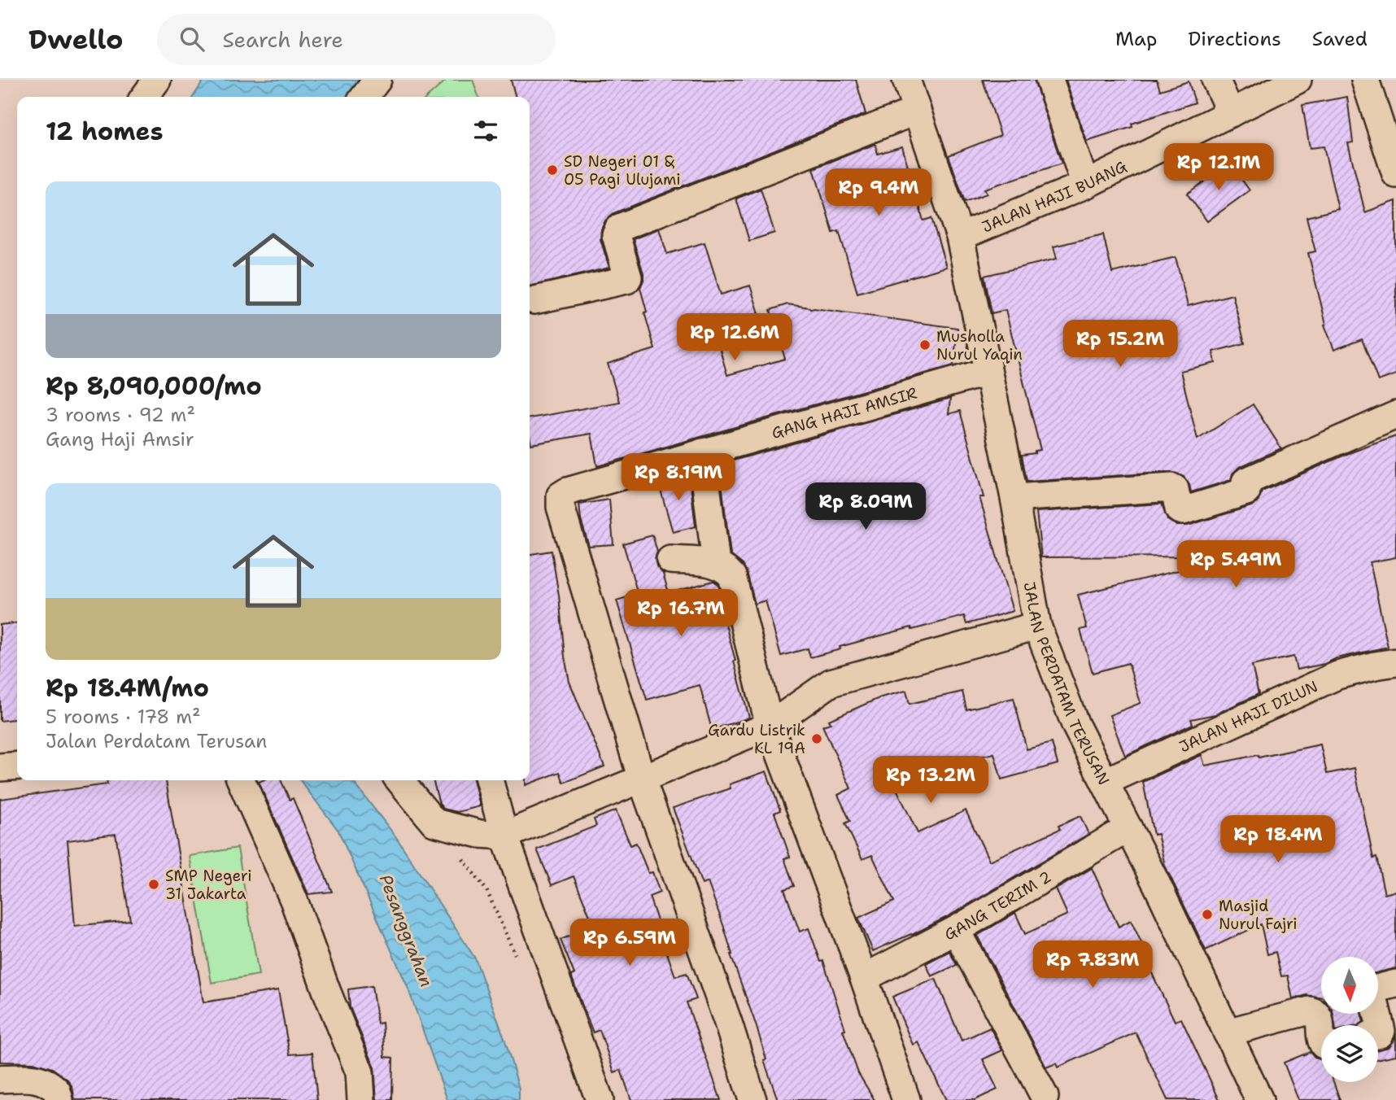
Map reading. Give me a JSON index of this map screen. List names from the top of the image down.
{
  "streets": {
    "street": [
      "JALAN HAJI BUANG",
      "GANG HAJI AMSIR",
      "JALAN PERDATAM TERUSAN",
      "JALAN HAJI DILUN",
      "GANG TERIM 2"
    ]
  },
  "crossings": [
    ["JALAN HAJI BUANG", "JALAN PERDATAM TERUSAN"],
    ["GANG HAJI AMSIR", "JALAN PERDATAM TERUSAN"],
    ["JALAN PERDATAM TERUSAN", "JALAN HAJI DILUN"],
    ["JALAN PERDATAM TERUSAN", "GANG TERIM 2"]
  ],
  "water": ["Pesanggrahan"],
  "places": [
    "SD Negeri 01 & 05 Pagi Ulujami",
    "Musholla Nurul Yaqin",
    "Gardu Listrik KL 19A",
    "SMP Negeri 31 Jakarta",
    "Masjid Nurul Fajri"
  ],
  "north": "bottom",
  "page": {
    "header": "Dwello",
    "search": "Search here",
    "nav": ["Map", "Directions", "Saved"],
    "heading": "12 homes",
    "price": [
      "Rp 12.1M",
      "Rp 9.4M",
      "Rp 12.6M",
      "Rp 15.2M",
      "Rp 8.19M",
      "Rp 8.09M",
      "Rp 5.49M",
      "Rp 16.7M",
      "Rp 13.2M",
      "Rp 18.4M",
      "Rp 6.59M",
      "Rp 7.83M"
    ],
    "list": [
      {
        "name": "Rp 8,090,000/mo",
        "note": "3 rooms · 92 m² · Gang Haji Amsir"
      },
      {
        "name": "Rp 18.4M/mo",
        "note": "5 rooms · 178 m² · Jalan Perdatam Terusan"
      }
    ]
  }
}
